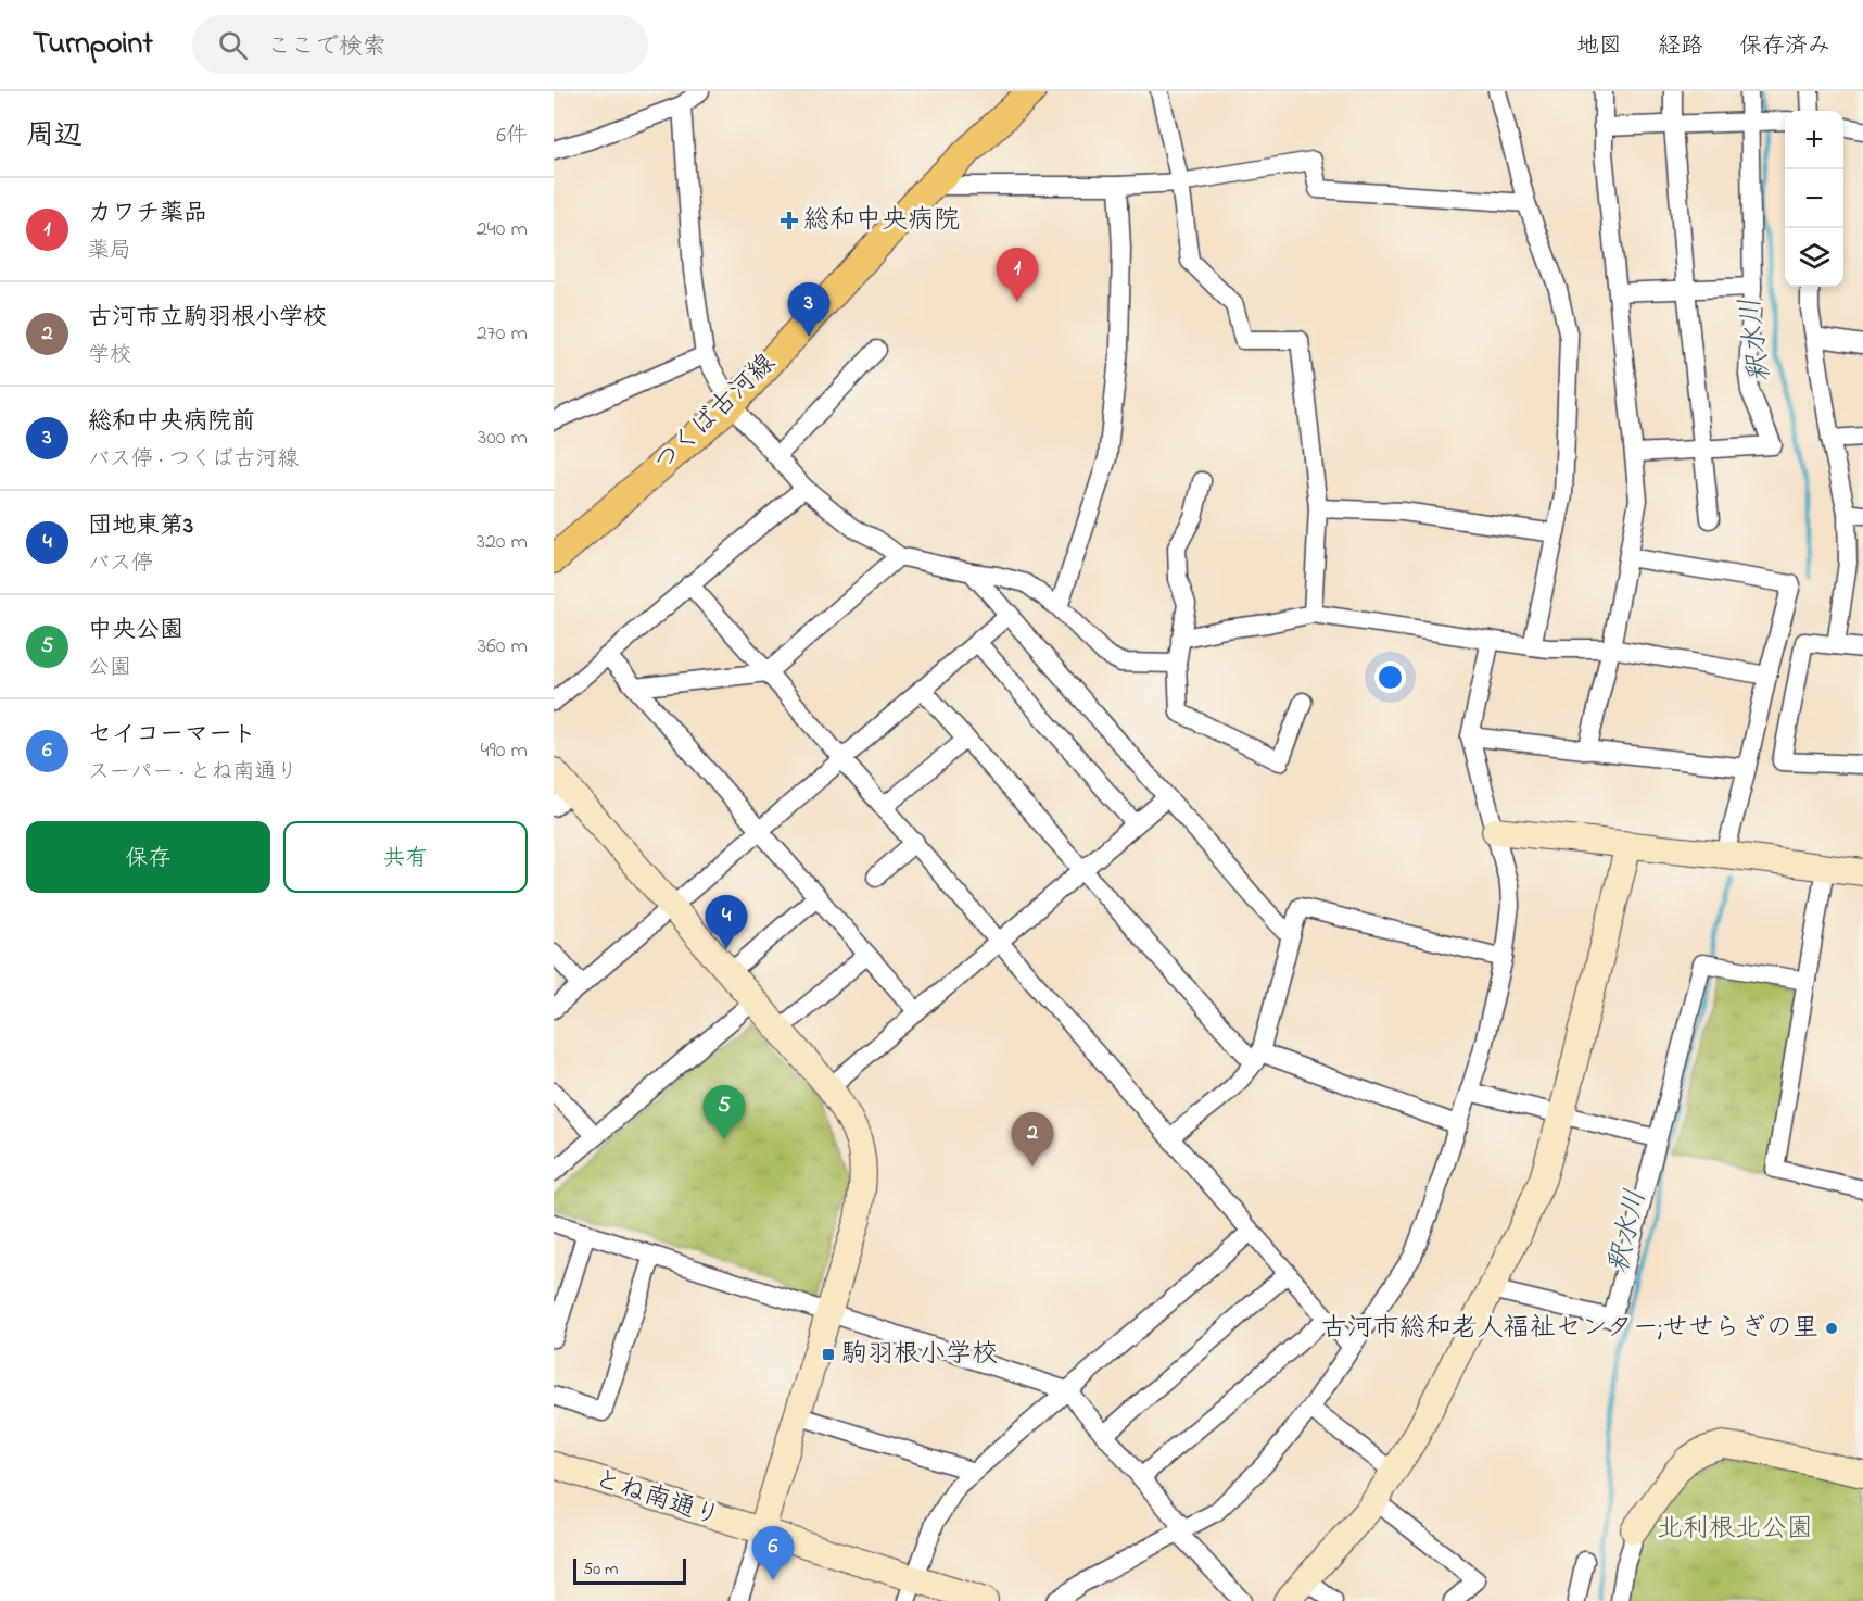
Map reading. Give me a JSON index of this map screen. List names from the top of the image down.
{
  "streets": {
    "main road": ["つくば古河線"],
    "street": ["とね南通り"]
  },
  "water": ["釈水川"],
  "parks": ["北利根北公園"],
  "places": {
    "health": ["総和中央病院"],
    "other": ["古河市総和老人福祉センター;せせらぎの里"],
    "transit": ["駒羽根小学校"]
  },
  "scale_bar": "50 m",
  "page": {
    "header": "Turnpoint",
    "search": "ここで検索",
    "nav": ["地図", "経路", "保存済み"],
    "heading": ["周辺", "6件"],
    "map_buttons": ["+", "−"],
    "list": [
      {
        "mark": "1",
        "name": "カワチ薬品",
        "note": "薬局",
        "value": "240 m"
      },
      {
        "mark": "2",
        "name": "古河市立駒羽根小学校",
        "note": "学校",
        "value": "270 m"
      },
      {
        "mark": "3",
        "name": "総和中央病院前",
        "note": "バス停 · つくば古河線",
        "value": "300 m"
      },
      {
        "mark": "4",
        "name": "団地東第3",
        "note": "バス停",
        "value": "320 m"
      },
      {
        "mark": "5",
        "name": "中央公園",
        "note": "公園",
        "value": "360 m"
      },
      {
        "mark": "6",
        "name": "セイコーマート",
        "note": "スーパー · とね南通り",
        "value": "490 m"
      }
    ],
    "pins": [
      "1",
      "3",
      "4",
      "5",
      "2",
      "6"
    ],
    "buttons": ["保存", "共有"],
    "scale": "50 m"
  }
}
